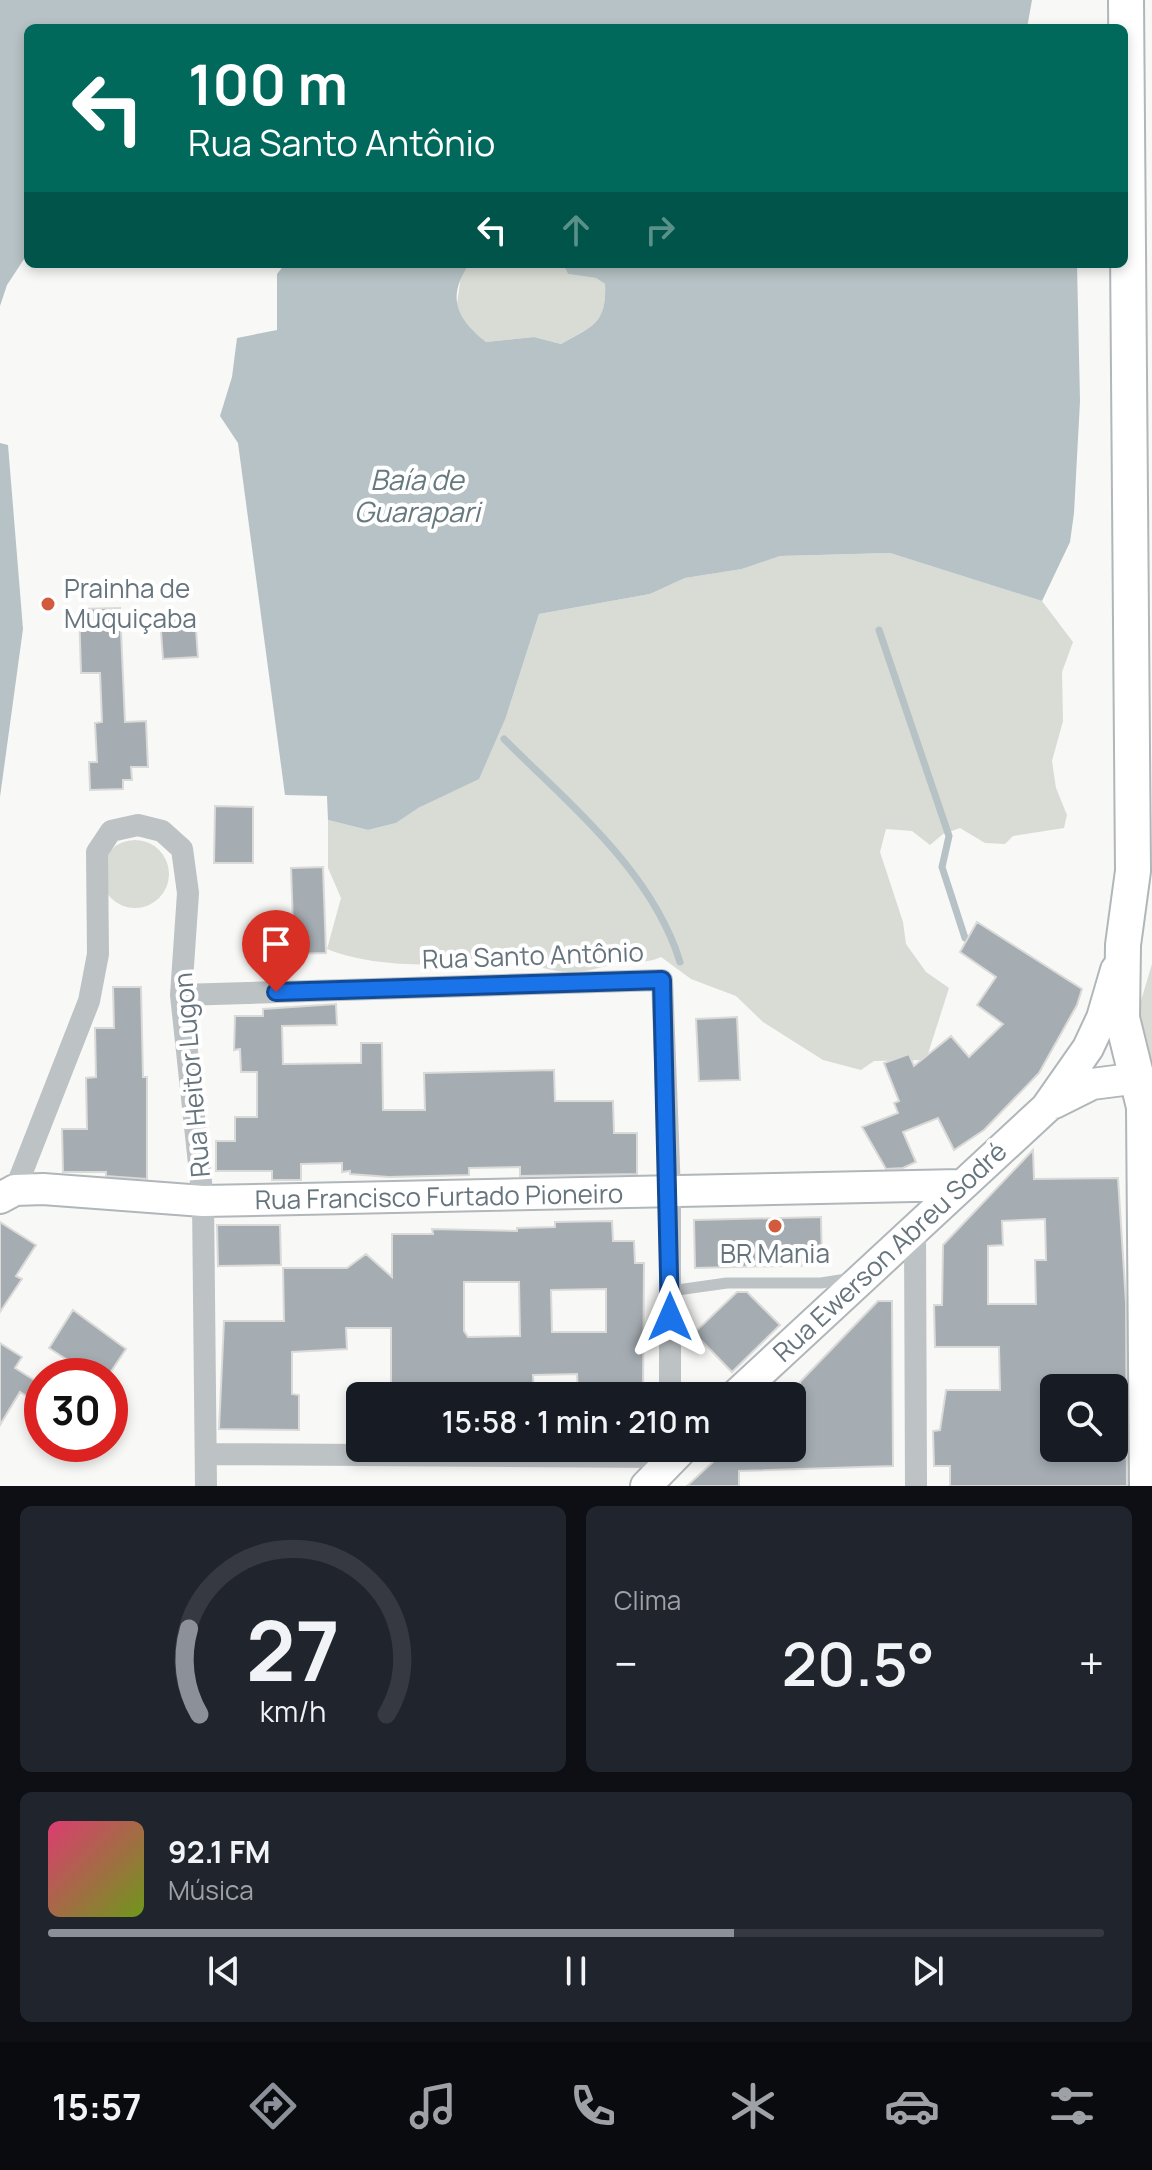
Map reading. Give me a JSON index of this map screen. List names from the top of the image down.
{
  "streets": {
    "street": [
      "Rua Santo Antônio",
      "Rua Heitor Lugon",
      "Rua Francisco Furtado Pioneiro",
      "Rua Ewerson Abreu Sodré"
    ]
  },
  "crossings": [
    ["Rua Santo Antônio", "Rua Heitor Lugon"],
    ["Rua Santo Antônio", "Rua Francisco Furtado Pioneiro"],
    ["Rua Heitor Lugon", "Rua Francisco Furtado Pioneiro"],
    ["Rua Francisco Furtado Pioneiro", "Rua Ewerson Abreu Sodré"]
  ],
  "water": ["Baía de Guarapari"],
  "places": ["Prainha de Muquiçaba", "BR Mania"],
  "page": {
    "turn": ["100 m", "Rua Santo Antônio"],
    "limit": "30",
    "trip": "15:58 · 1 min · 210 m",
    "tile": "Clima",
    "heat": ["−", "20.5°", "+"],
    "song": ["92.1 FM", "Música"],
    "tabs": "15:57",
    "gauge": ["27", "km/h"]
  }
}
